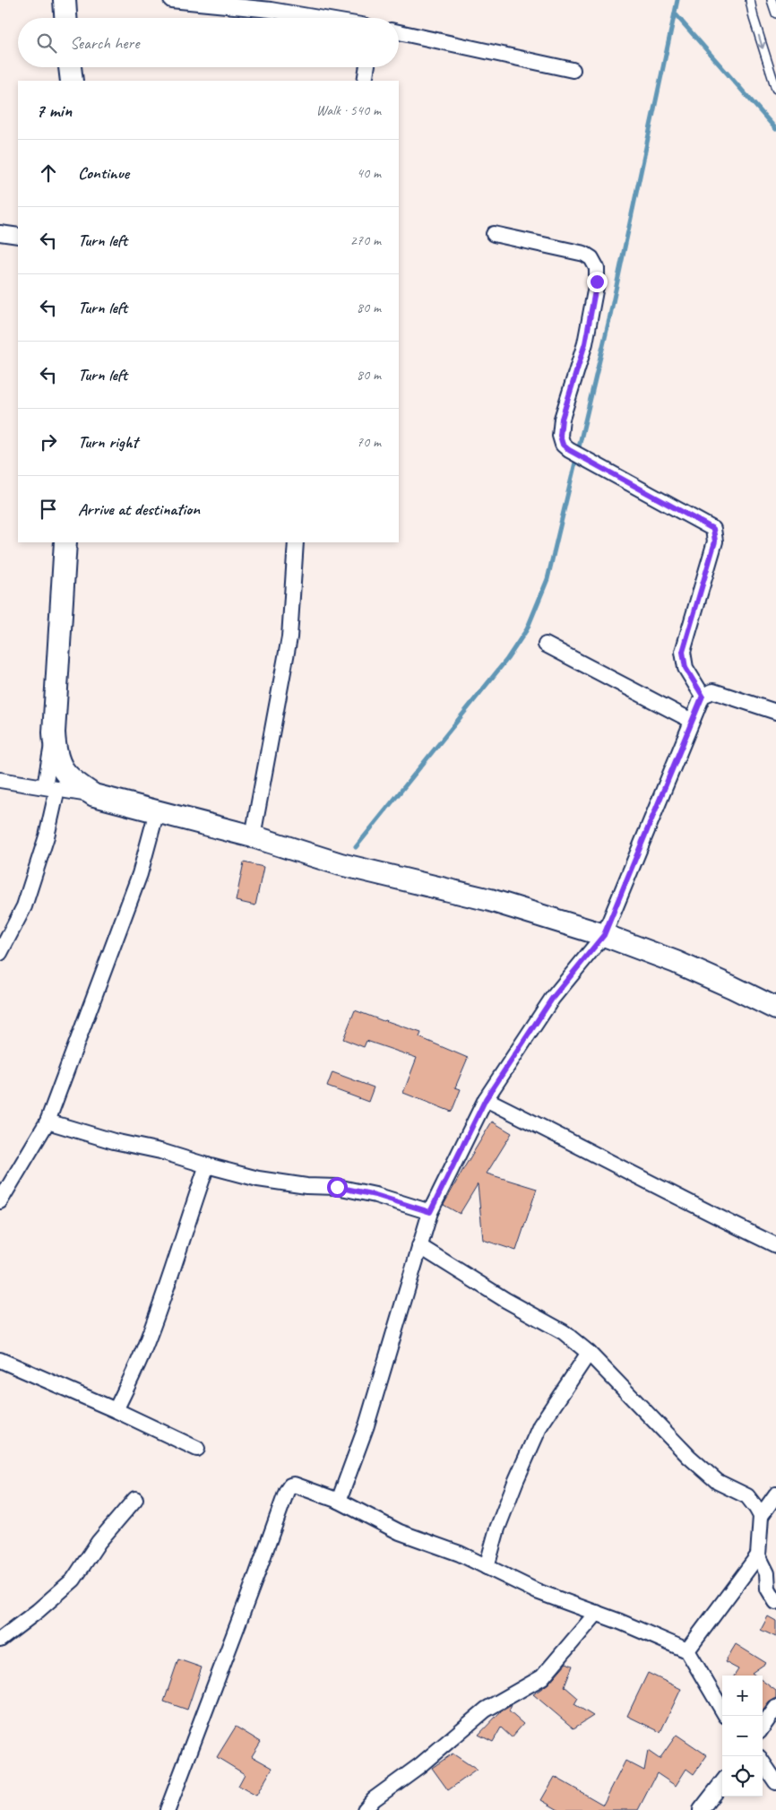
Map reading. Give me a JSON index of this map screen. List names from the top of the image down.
{
  "page": {
    "search": "Search here",
    "heading": ["7 min", "Walk · 540 m"],
    "list": [
      ["Continue", "40 m"],
      ["Turn left", "270 m"],
      ["Turn left", "80 m"],
      ["Turn left", "80 m"],
      ["Turn right", "70 m"],
      "Arrive at destination"
    ],
    "map_buttons": ["+", "−"]
  }
}
